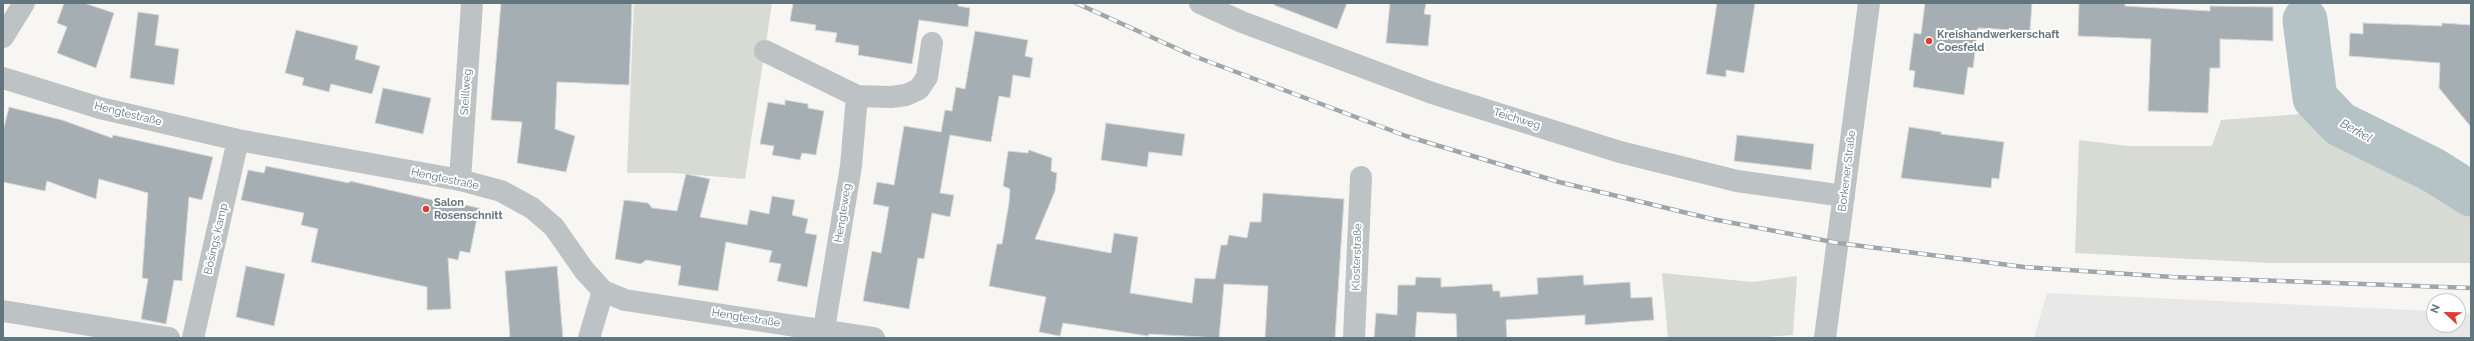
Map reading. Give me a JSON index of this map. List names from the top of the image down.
{
  "streets": {
    "street": [
      "Steillweg",
      "Hengtestraße",
      "Teichweg",
      "Borkener Straße",
      "Hengteweg",
      "Bösings Kamp",
      "Klosterstraße"
    ]
  },
  "crossings": [
    ["Steillweg", "Hengtestraße"],
    ["Hengtestraße", "Hengteweg"],
    ["Hengtestraße", "Bösings Kamp"],
    ["Teichweg", "Borkener Straße"]
  ],
  "water": ["Berkel"],
  "places": ["Kreishandwerkerschaft Coesfeld", "Salon Rosenschnitt"],
  "north": "left"
}
